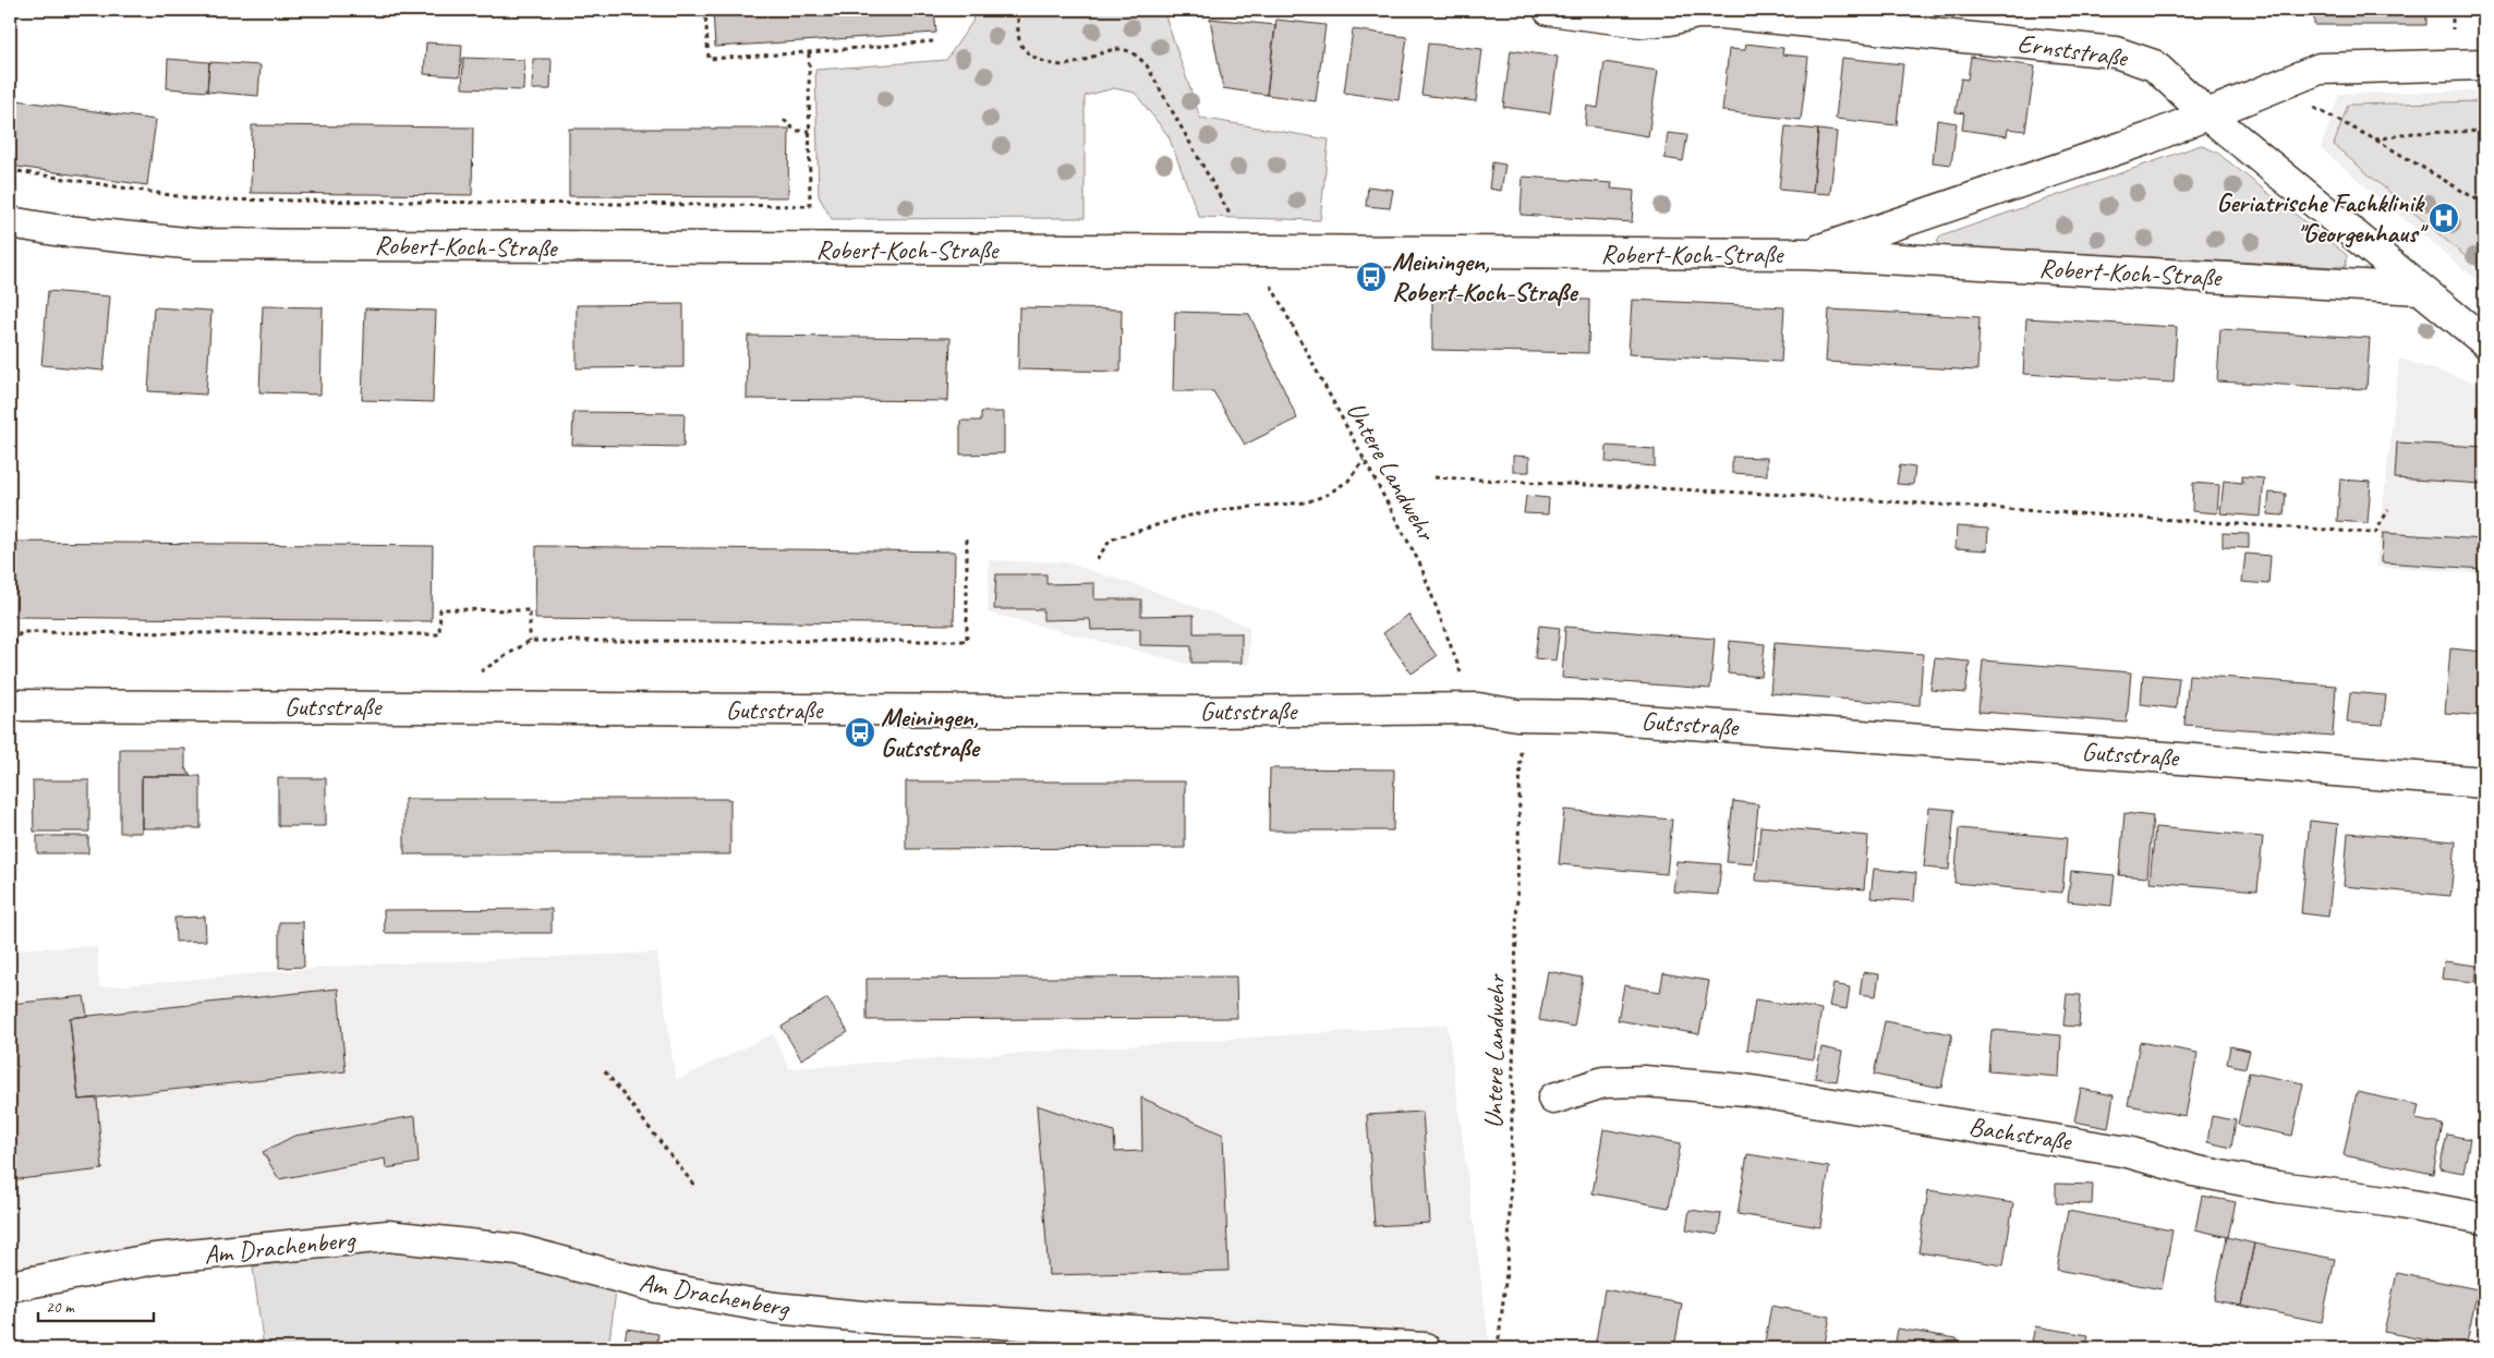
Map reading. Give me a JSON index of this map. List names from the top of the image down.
{
  "streets": {
    "street": [
      "Ernststraße",
      "Robert-Koch-Straße",
      "Gutsstraße",
      "Bachstraße",
      "Am Drachenberg"
    ],
    "path": ["Untere Landwehr"]
  },
  "crossings": [
    ["Ernststraße", "Robert-Koch-Straße"]
  ],
  "places": {
    "hospital": ["Geriatrische Fachklinik \"Georgenhaus\""],
    "bus stop": ["Meiningen, Robert-Koch-Straße", "Meiningen, Gutsstraße"]
  },
  "scale_bar": "20 m"
}
